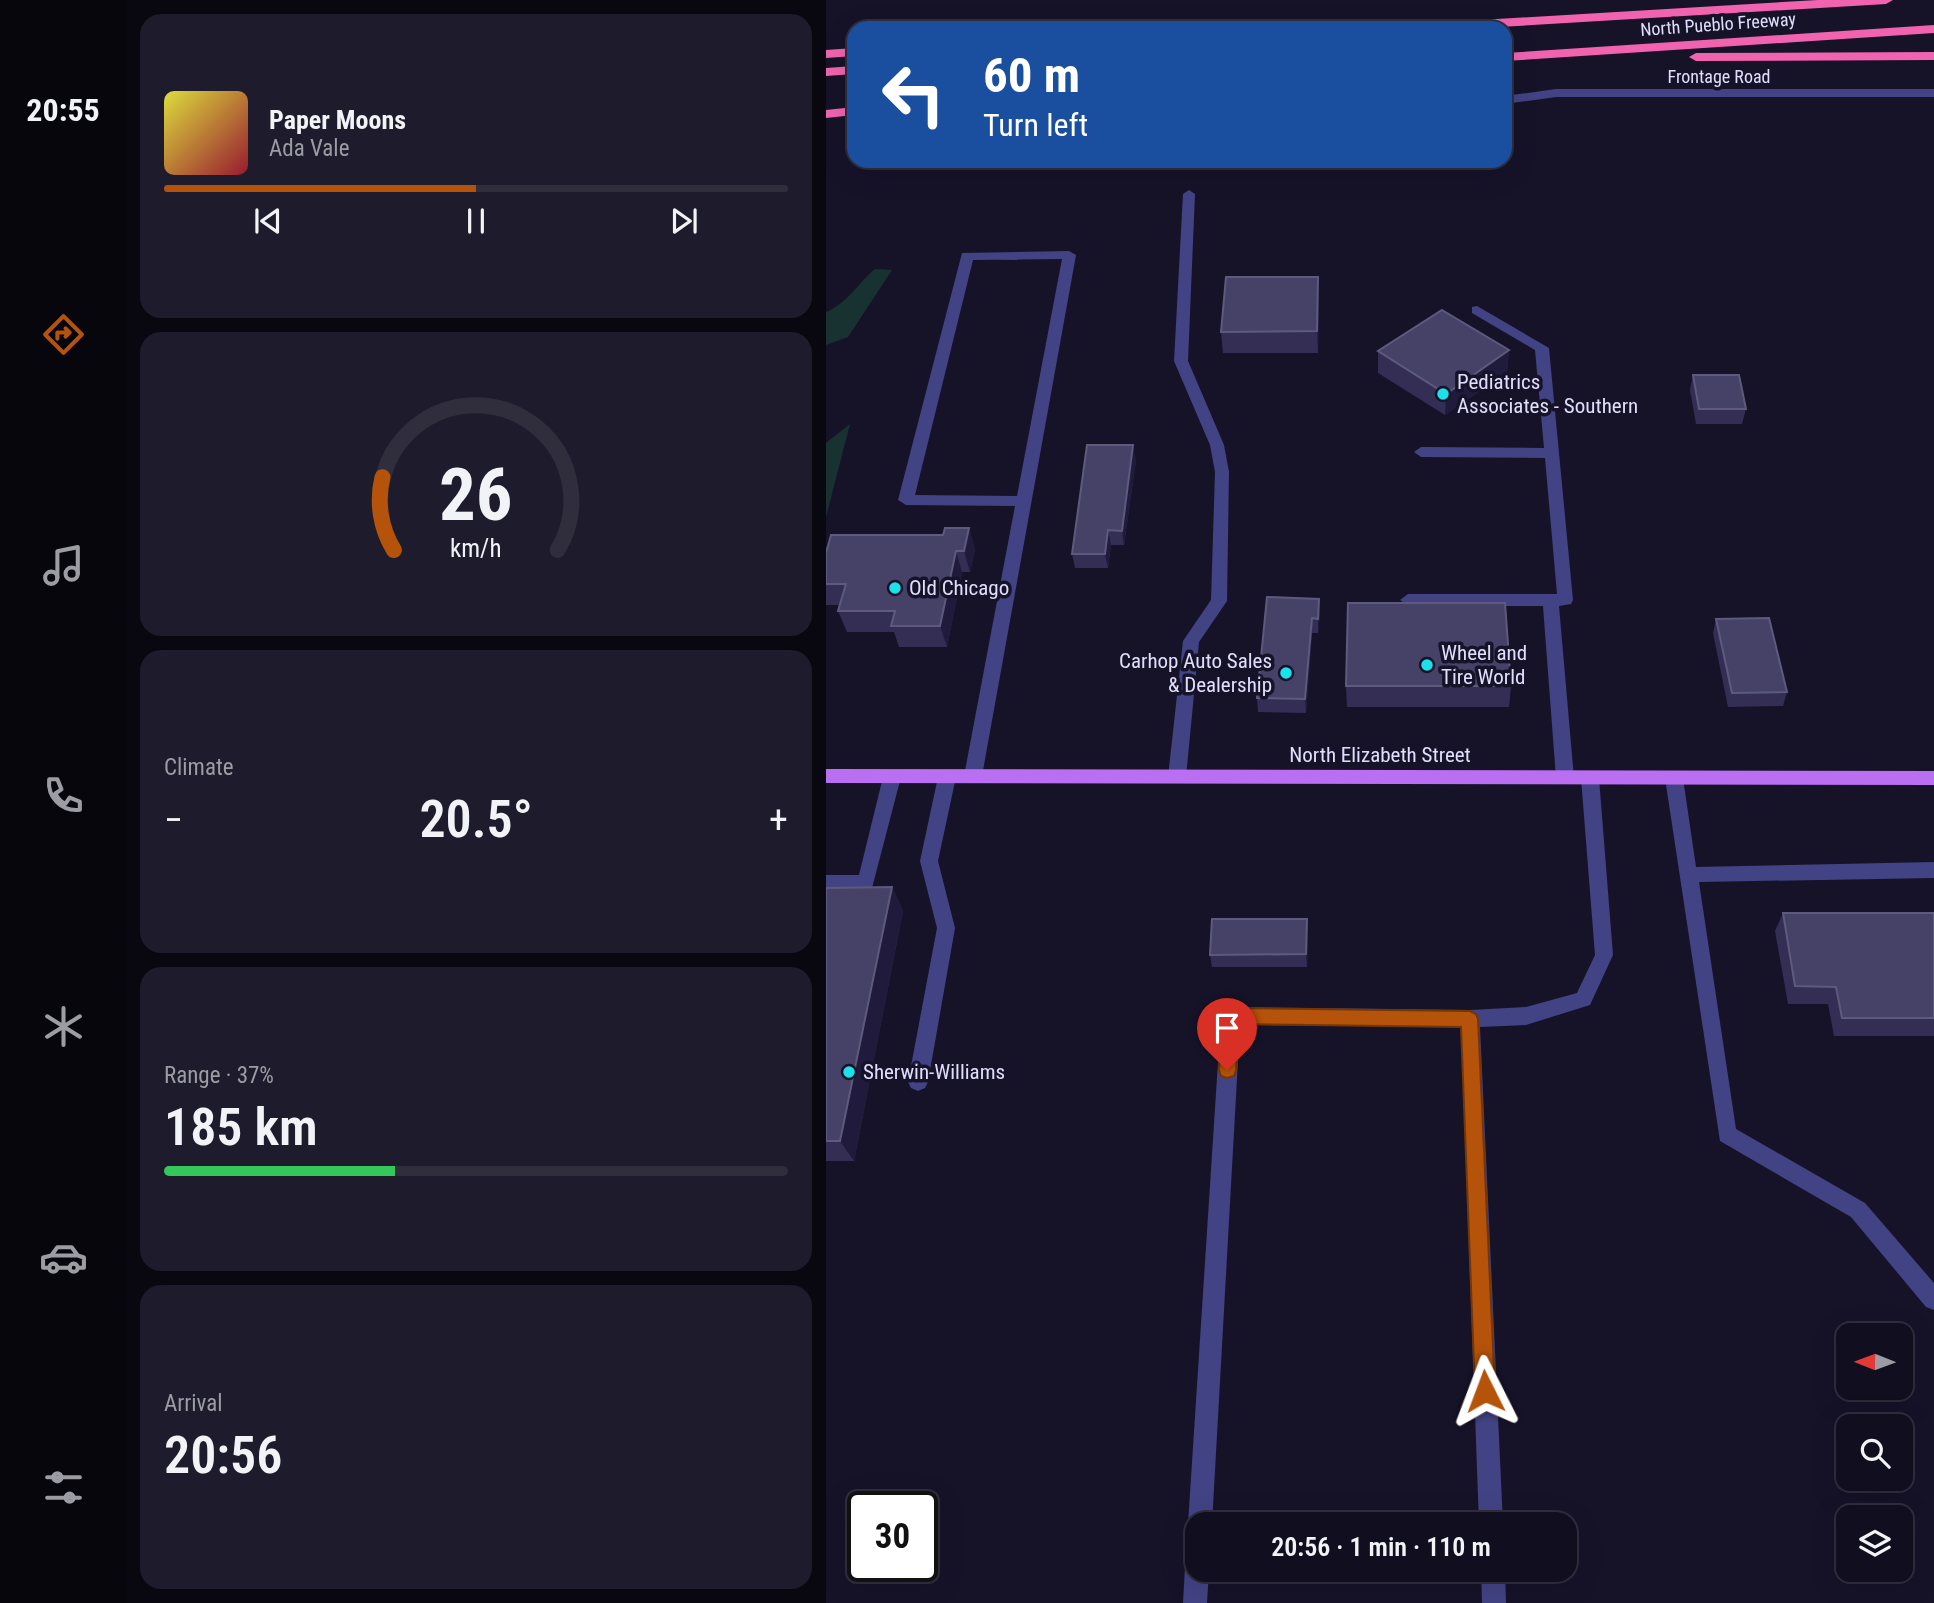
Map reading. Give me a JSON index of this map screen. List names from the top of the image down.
{
  "streets": {
    "highway": ["North Pueblo Freeway"],
    "main road": ["North Elizabeth Street"],
    "street": ["Frontage Road"]
  },
  "places": [
    "Pediatrics Associates - Southern",
    "Old Chicago",
    "Wheel and Tire World",
    "Carhop Auto Sales & Dealership",
    "Sherwin-Williams"
  ],
  "north": "left",
  "page": {
    "tabs": "20:55",
    "turn": ["60 m", "Turn left"],
    "song": ["Paper Moons", "Ada Vale"],
    "tile": [
      "Climate",
      ["Range · 37%", "185 km"],
      ["Arrival", "20:56"]
    ],
    "heat": ["−", "20.5°", "+"],
    "limit": "30",
    "trip": "20:56 · 1 min · 110 m",
    "gauge": ["26", "km/h"]
  }
}
